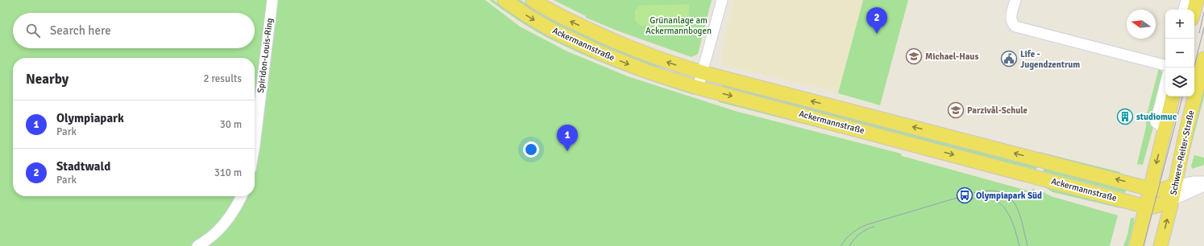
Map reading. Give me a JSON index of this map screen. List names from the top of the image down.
{
  "streets": {
    "main road": ["Ackermannstraße", "Schwere-Reiter-Straße"],
    "street": ["Spiridon-Louis-Ring"]
  },
  "crossings": [
    ["Ackermannstraße", "Schwere-Reiter-Straße"]
  ],
  "parks": ["Grünanlage am Ackermannbogen"],
  "places": {
    "school or university": ["Michael-Haus", "Parzivâl-Schule"],
    "public building": ["Life - Jugendzentrum"],
    "building": ["studiomuc"],
    "bus stop": ["Olympiapark Süd"]
  },
  "north": "left",
  "page": {
    "pins": ["2", "1"],
    "map_buttons": ["+", "−"],
    "search": "Search here",
    "heading": ["Nearby", "2 results"],
    "list": [
      {
        "mark": "1",
        "name": "Olympiapark",
        "note": "Park",
        "value": "30 m"
      },
      {
        "mark": "2",
        "name": "Stadtwald",
        "note": "Park",
        "value": "310 m"
      }
    ]
  }
}
